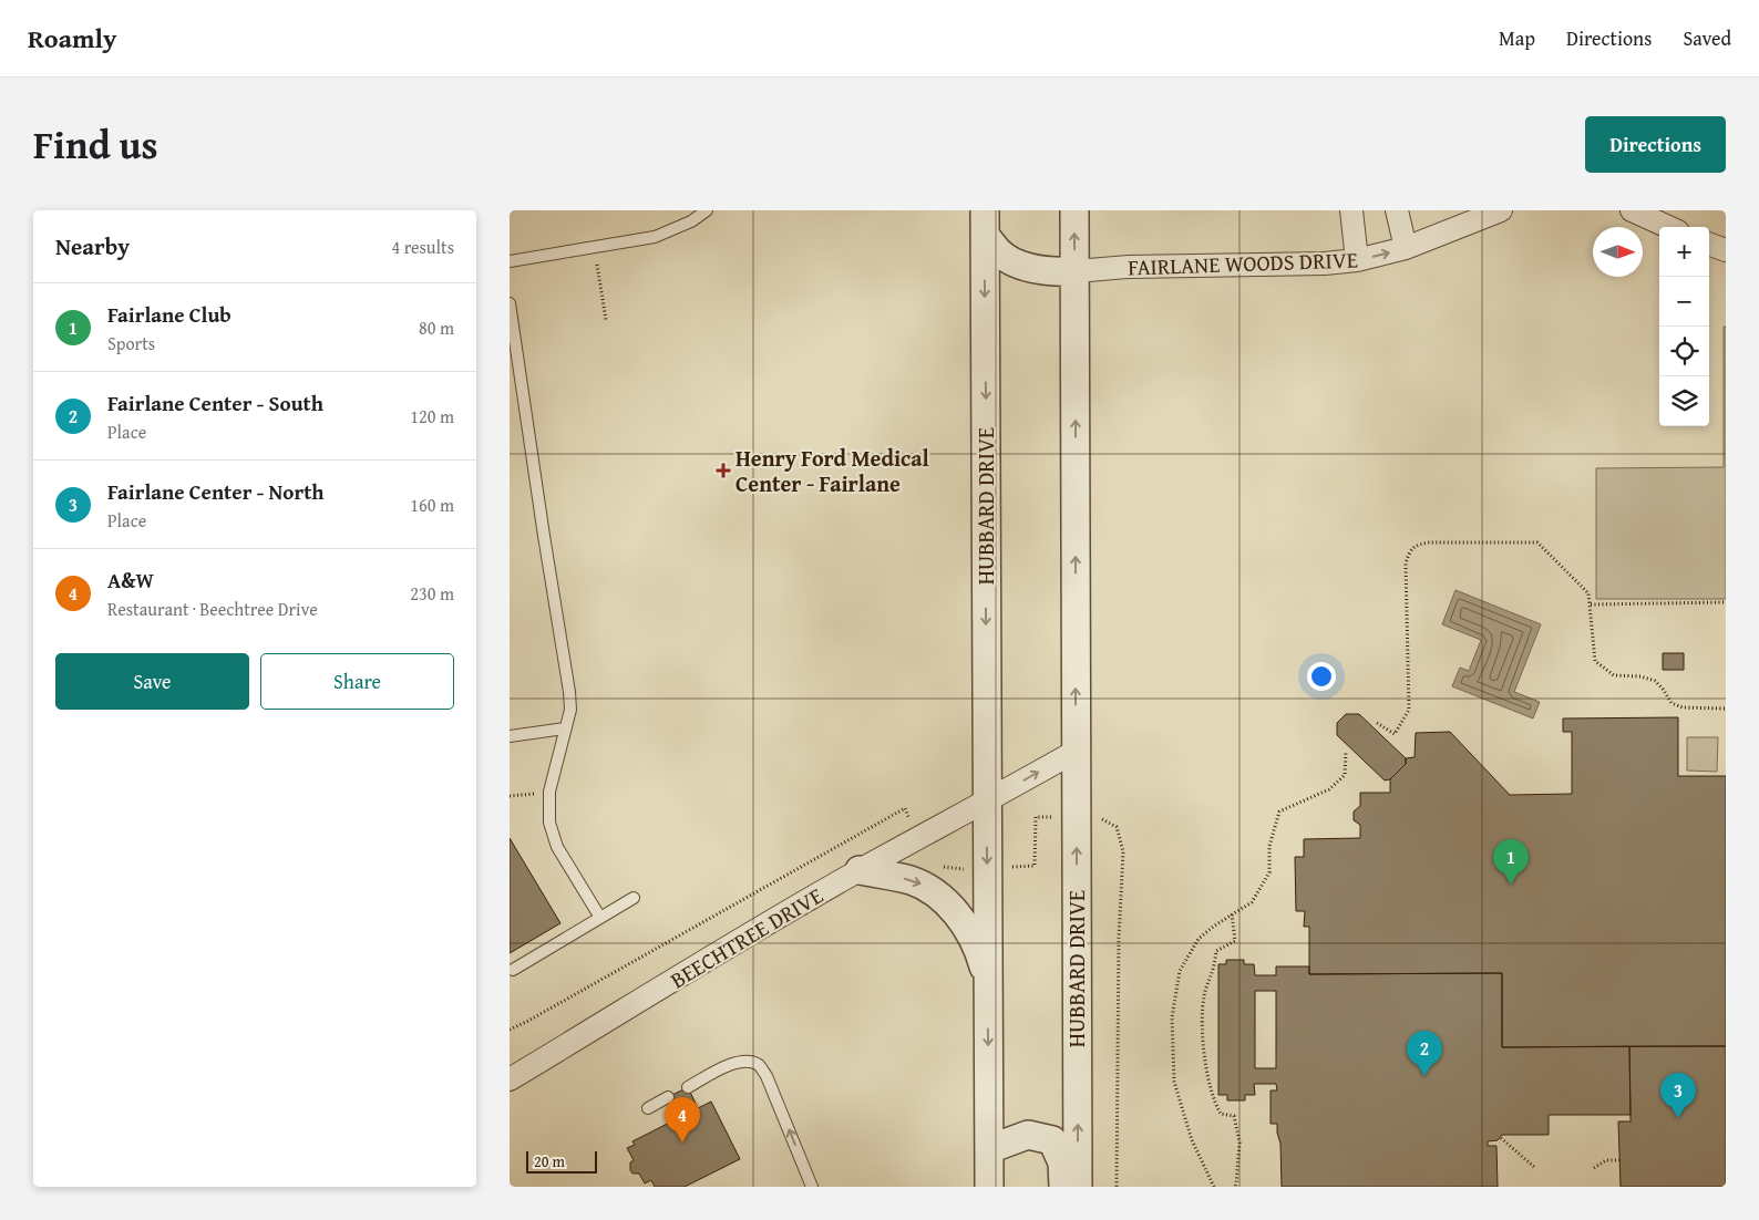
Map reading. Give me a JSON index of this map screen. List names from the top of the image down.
{
  "streets": {
    "street": ["FAIRLANE WOODS DRIVE", "HUBBARD DRIVE", "BEECHTREE DRIVE"]
  },
  "crossings": [
    ["FAIRLANE WOODS DRIVE", "HUBBARD DRIVE"],
    ["HUBBARD DRIVE", "BEECHTREE DRIVE"]
  ],
  "places": {
    "health": ["Henry Ford Medical Center - Fairlane"]
  },
  "scale_bar": "20 m",
  "north": "right",
  "page": {
    "header": "Roamly",
    "nav": ["Map", "Directions", "Saved"],
    "title": "Find us",
    "buttons": [
      "Directions",
      ["Save", "Share"]
    ],
    "heading": ["Nearby", "4 results"],
    "map_buttons": ["+", "−"],
    "list": [
      {
        "mark": "1",
        "name": "Fairlane Club",
        "note": "Sports",
        "value": "80 m"
      },
      {
        "mark": "2",
        "name": "Fairlane Center - South",
        "note": "Place",
        "value": "120 m"
      },
      {
        "mark": "3",
        "name": "Fairlane Center - North",
        "note": "Place",
        "value": "160 m"
      },
      {
        "mark": "4",
        "name": "A&W",
        "note": "Restaurant · Beechtree Drive",
        "value": "230 m"
      }
    ],
    "pins": [
      "1",
      "2",
      "3",
      "4"
    ],
    "scale": "20 m"
  }
}
